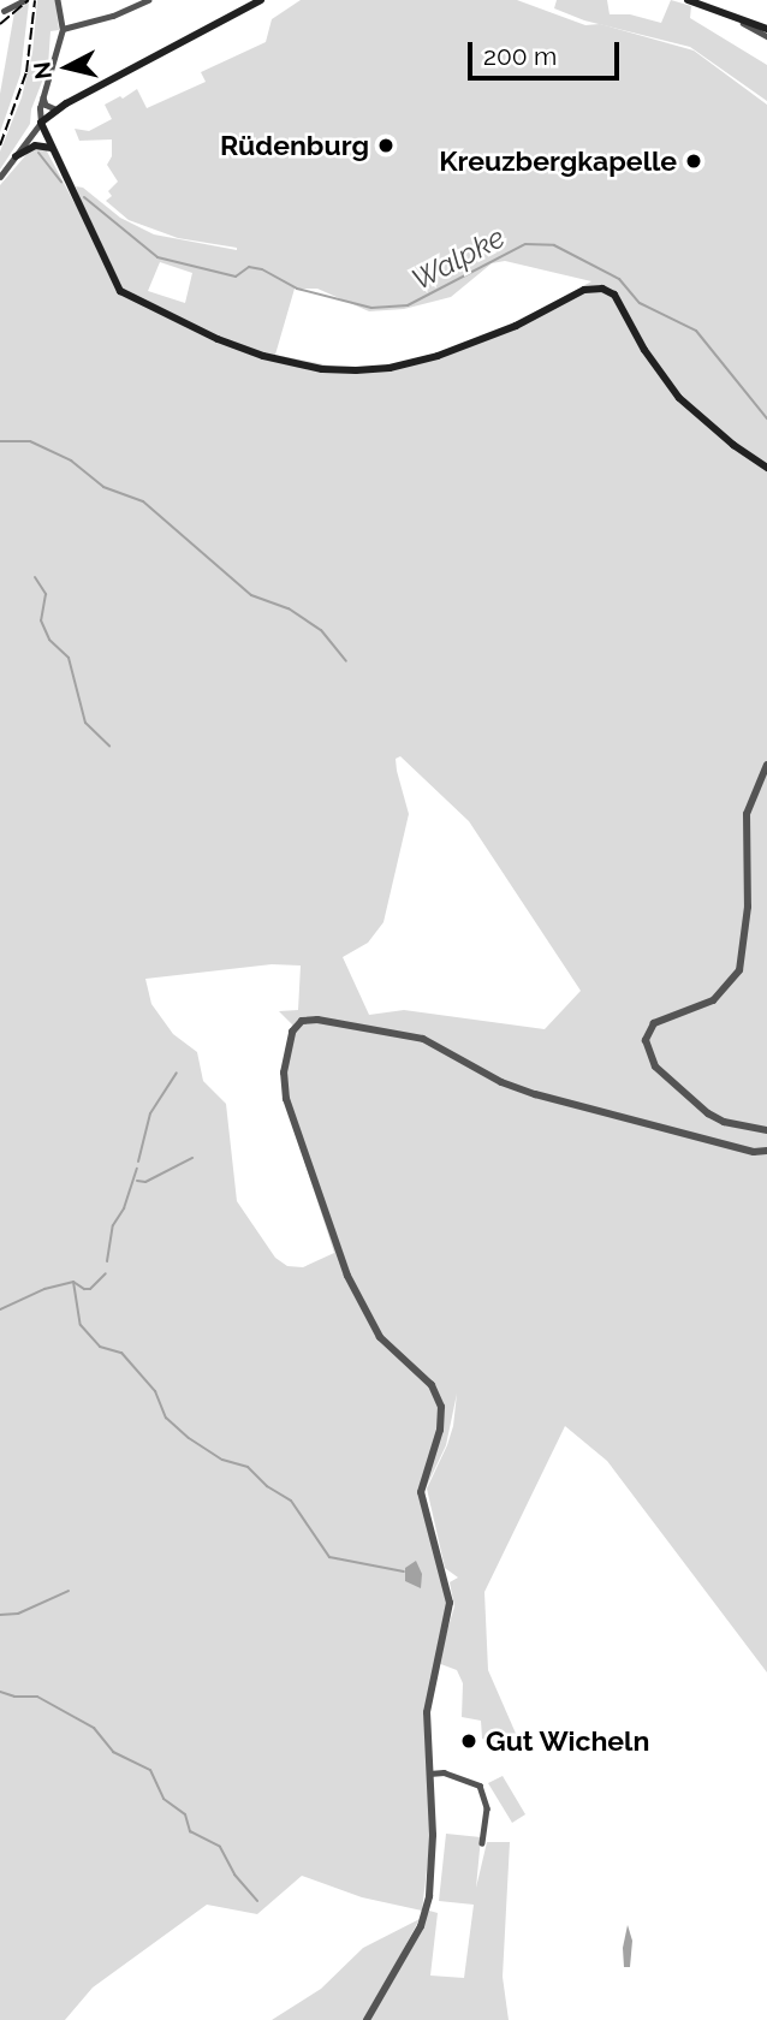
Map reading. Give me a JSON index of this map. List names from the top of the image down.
{
  "water": ["Walpke"],
  "places": ["Rüdenburg", "Kreuzbergkapelle", "Gut Wicheln"],
  "scale_bar": "200 m",
  "north": "left"
}
